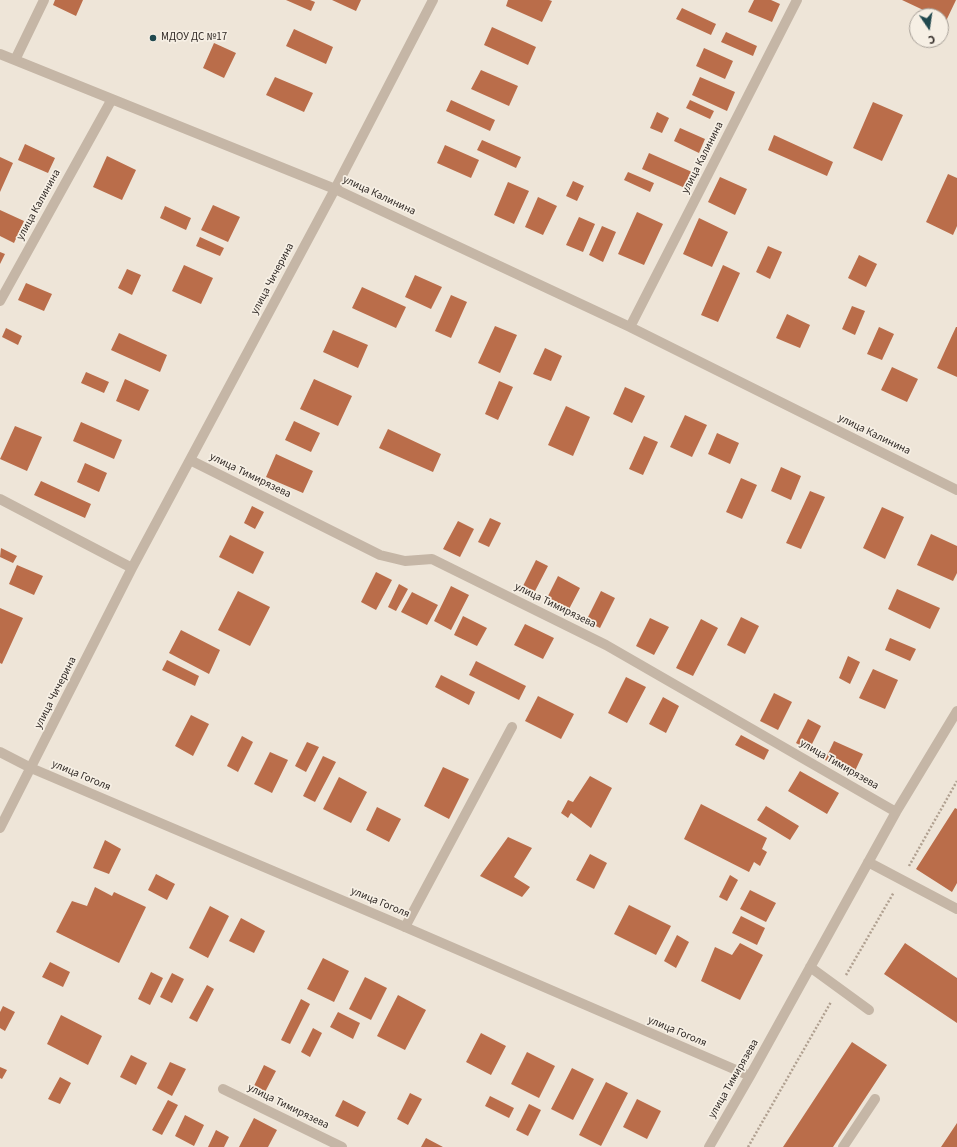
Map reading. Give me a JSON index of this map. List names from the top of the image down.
{
  "streets": {
    "street": [
      "улица Калинина",
      "улица Чичерина",
      "улица Тимирязева",
      "улица Гоголя"
    ]
  },
  "crossings": [
    ["улица Калинина", "улица Чичерина"],
    ["улица Чичерина", "улица Тимирязева"],
    ["улица Чичерина", "улица Гоголя"],
    ["улица Тимирязева", "улица Гоголя"]
  ],
  "places": ["МДОУ ДС №17"],
  "north": "bottom"
}
